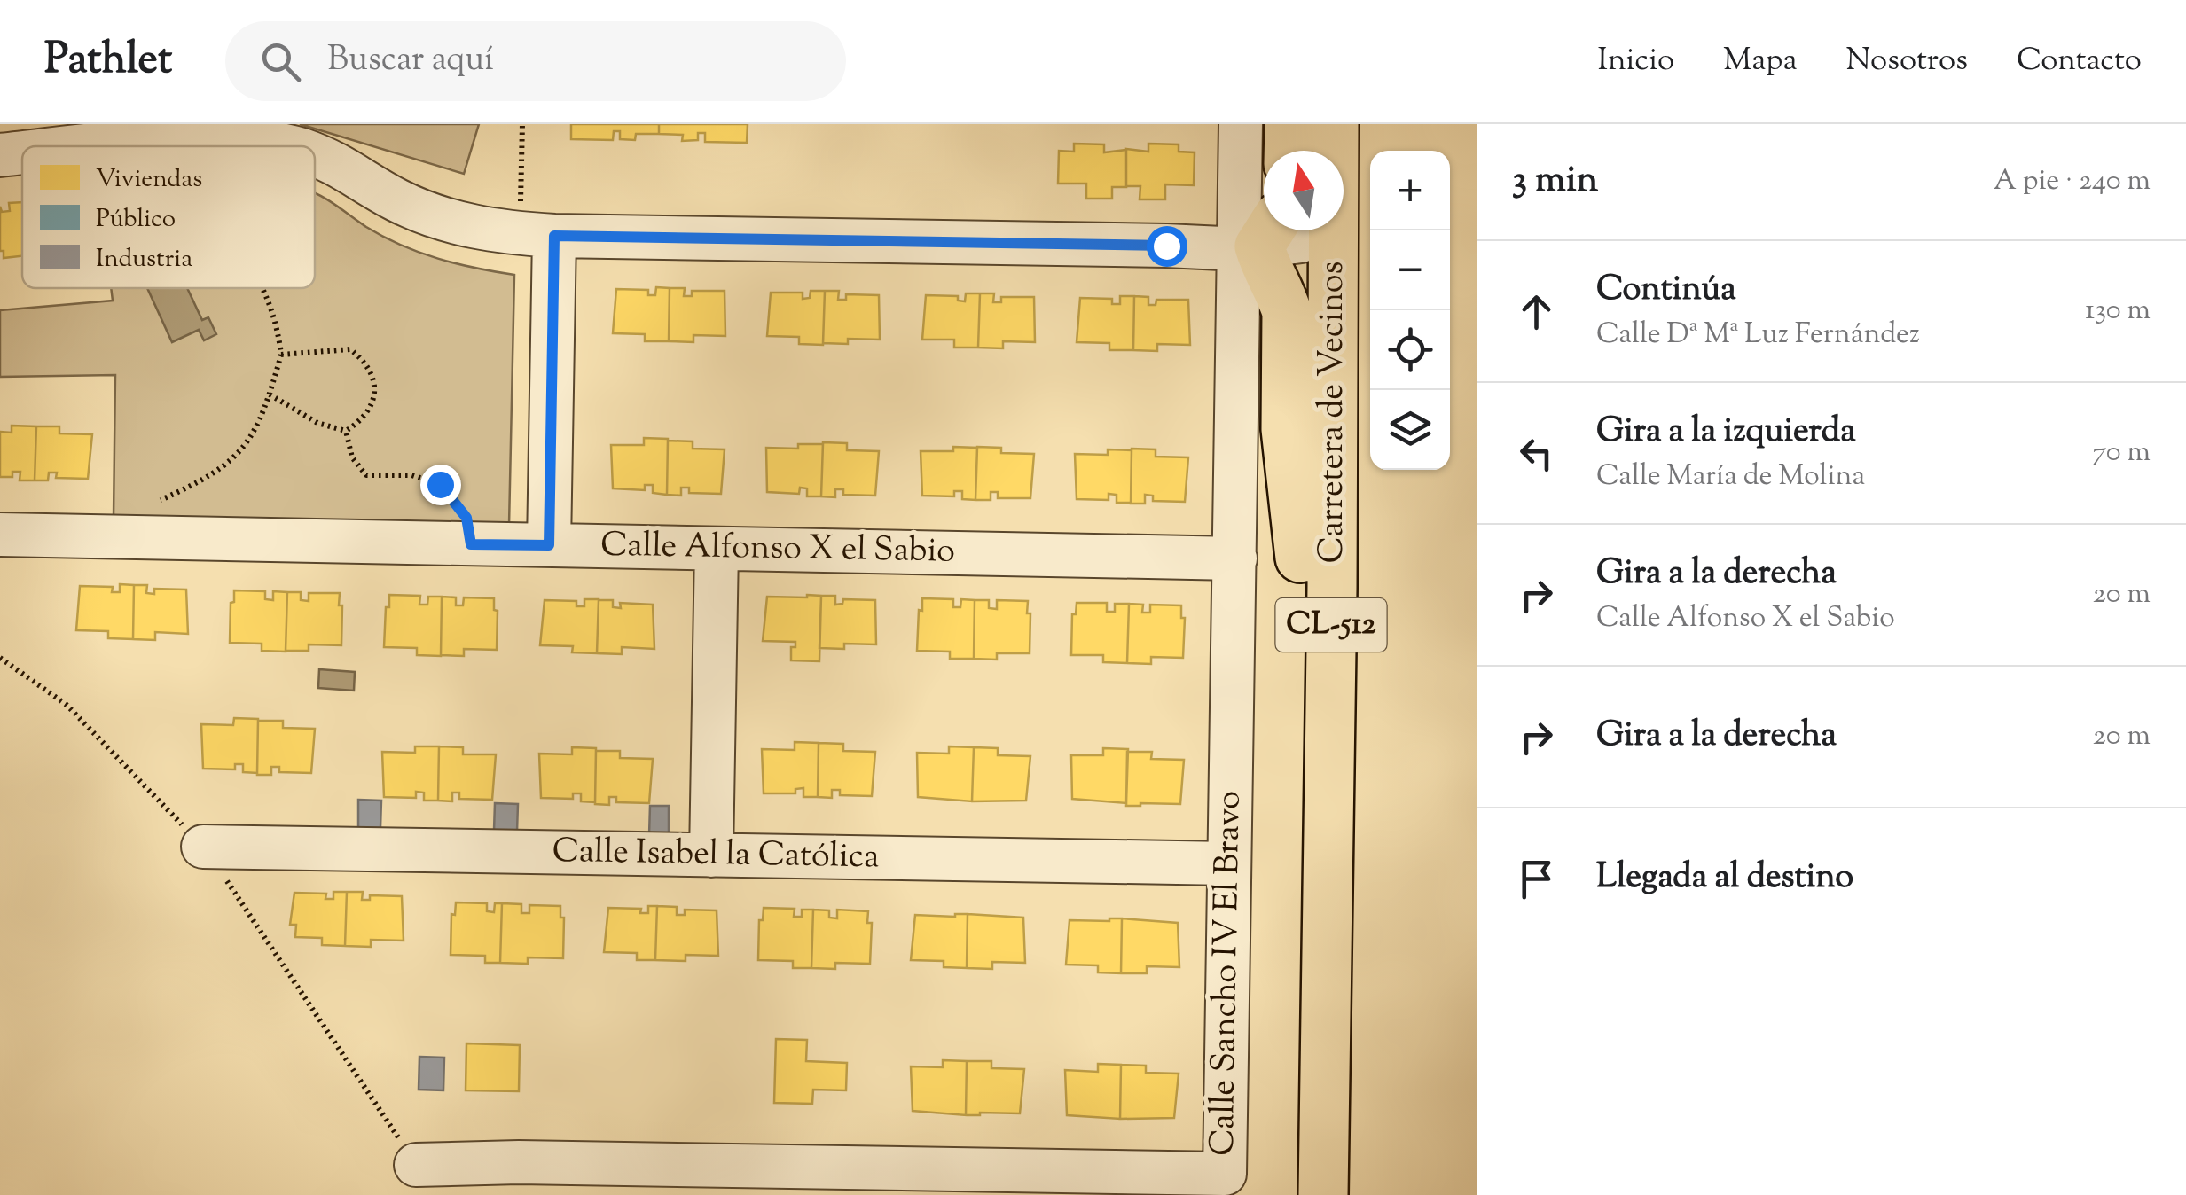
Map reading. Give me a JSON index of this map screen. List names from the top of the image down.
{
  "streets": {
    "main road": ["Carretera de Vecinos", "CL-512"],
    "street": ["Calle Alfonso X el Sabio", "Calle Isabel la Católica", "Calle Sancho IV El Bravo"]
  },
  "crossings": [
    ["Calle Alfonso X el Sabio", "Calle Sancho IV El Bravo"],
    ["Calle Isabel la Católica", "Calle Sancho IV El Bravo"]
  ],
  "legend": ["Viviendas", "Público", "Industria"],
  "north": "top",
  "page": {
    "header": "Pathlet",
    "search": "Buscar aquí",
    "nav": [
      "Inicio",
      "Mapa",
      "Nosotros",
      "Contacto"
    ],
    "heading": ["3 min", "A pie · 240 m"],
    "map_buttons": ["+", "−"],
    "list": [
      ["Continúa", "Calle Dª Mª Luz Fernández", "130 m"],
      ["Gira a la izquierda", "Calle María de Molina", "70 m"],
      ["Gira a la derecha", "Calle Alfonso X el Sabio", "20 m"],
      ["Gira a la derecha", "20 m"],
      "Llegada al destino"
    ]
  }
}
